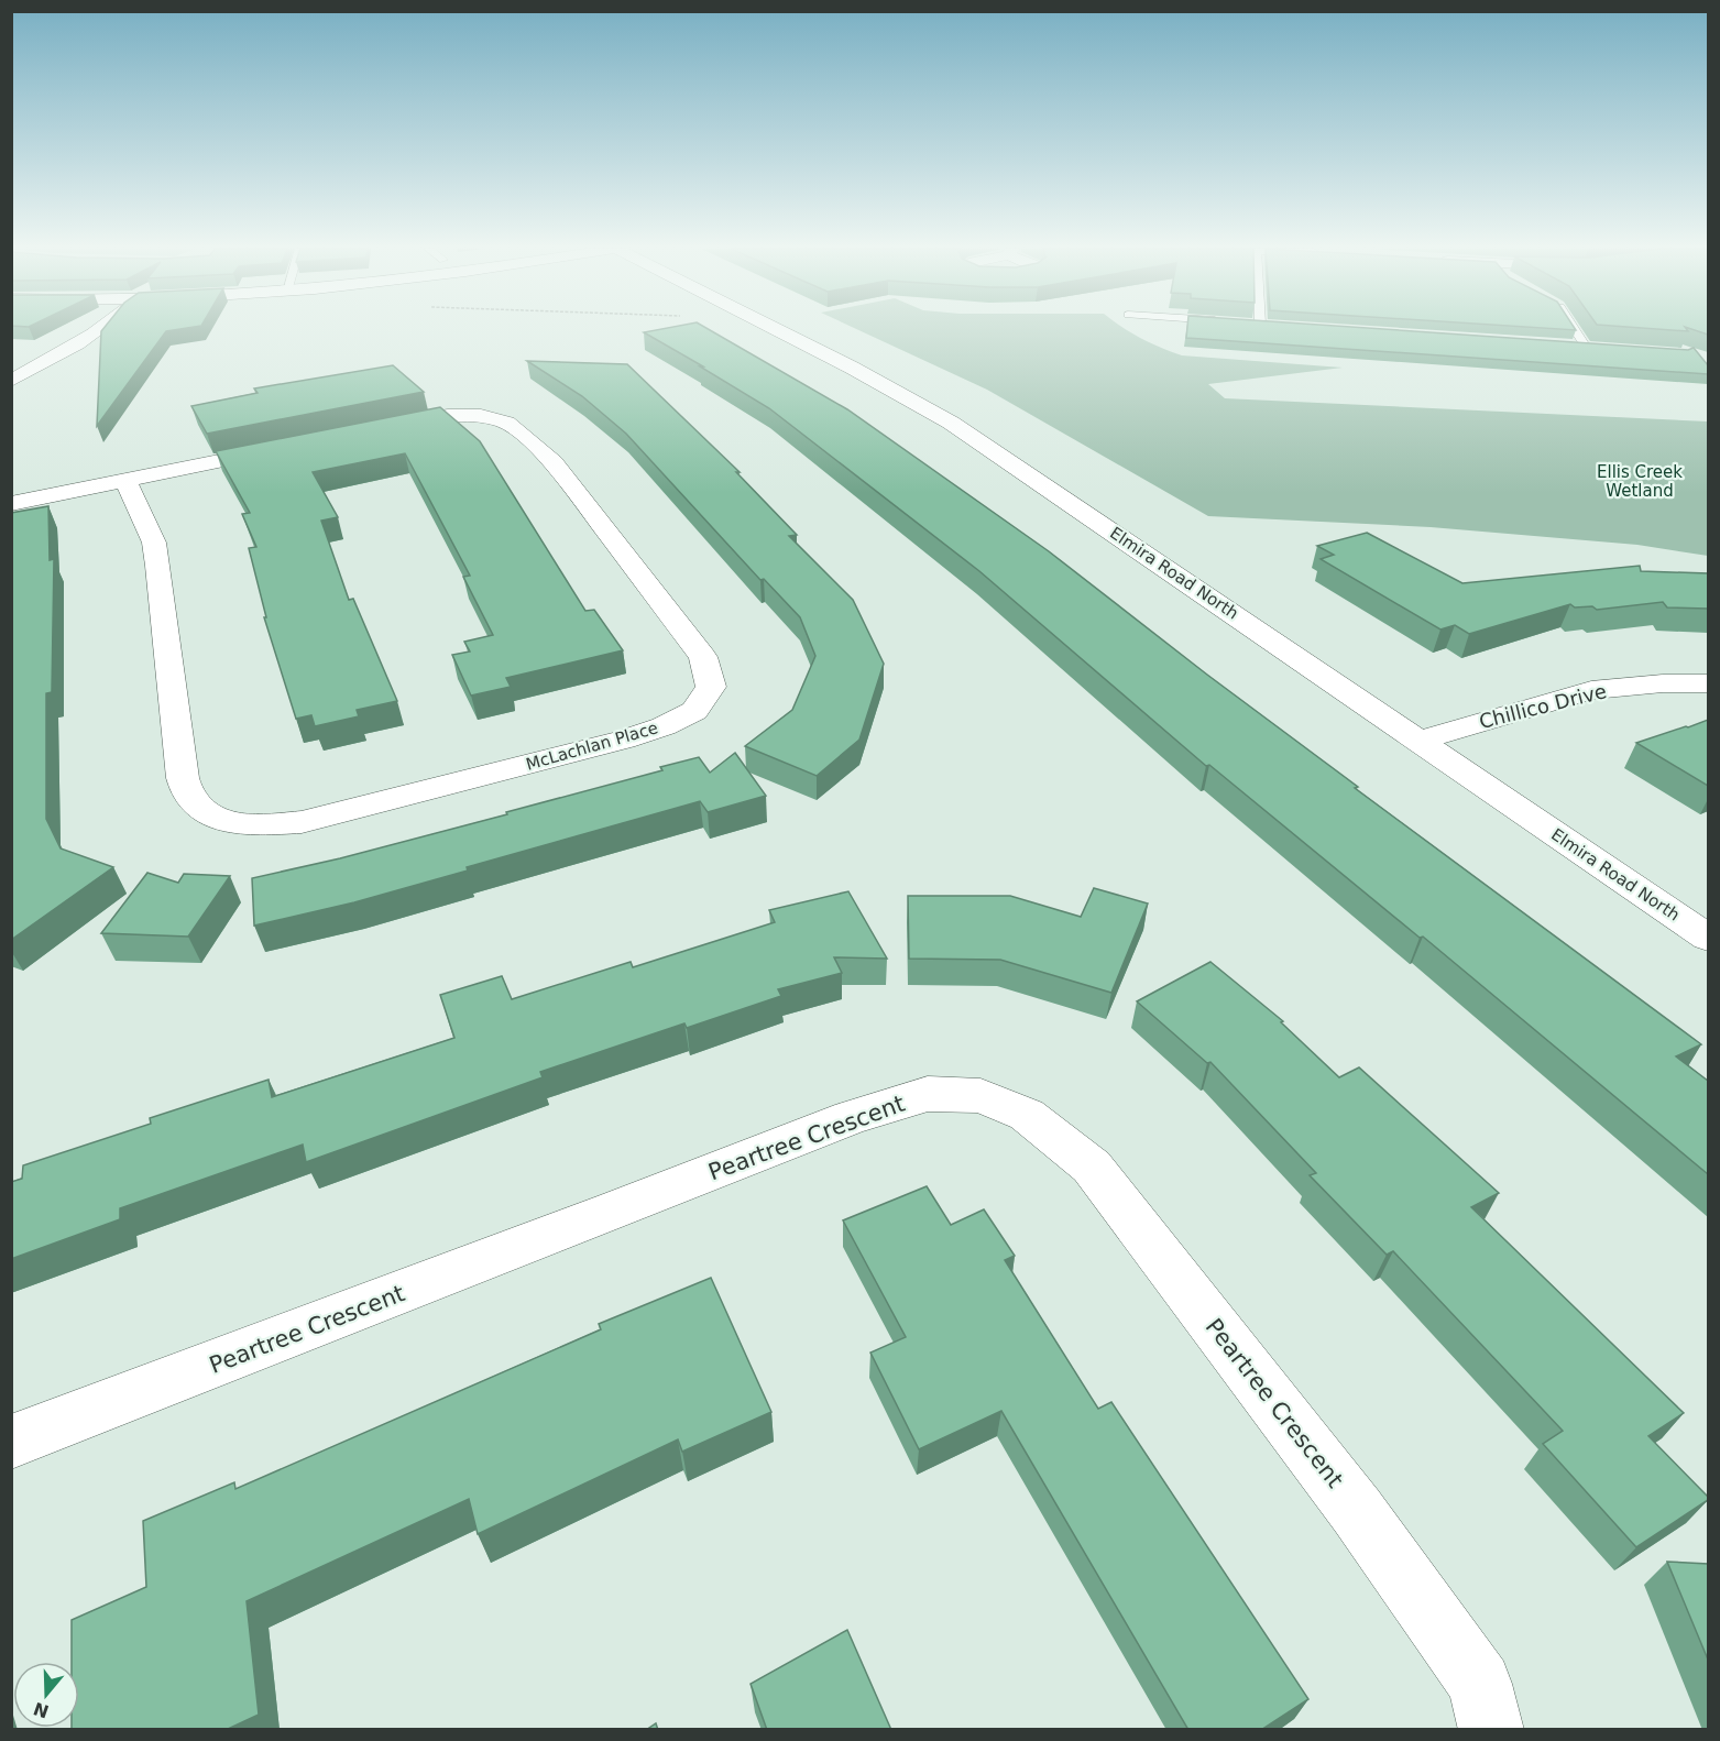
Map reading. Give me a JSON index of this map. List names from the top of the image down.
{
  "streets": {
    "street": [
      "Elmira Road North",
      "Chillico Drive",
      "McLachlan Place",
      "Peartree Crescent"
    ]
  },
  "crossings": [
    ["Elmira Road North", "Chillico Drive"]
  ],
  "parks": ["Ellis Creek Wetland"],
  "north": "bottom"
}
